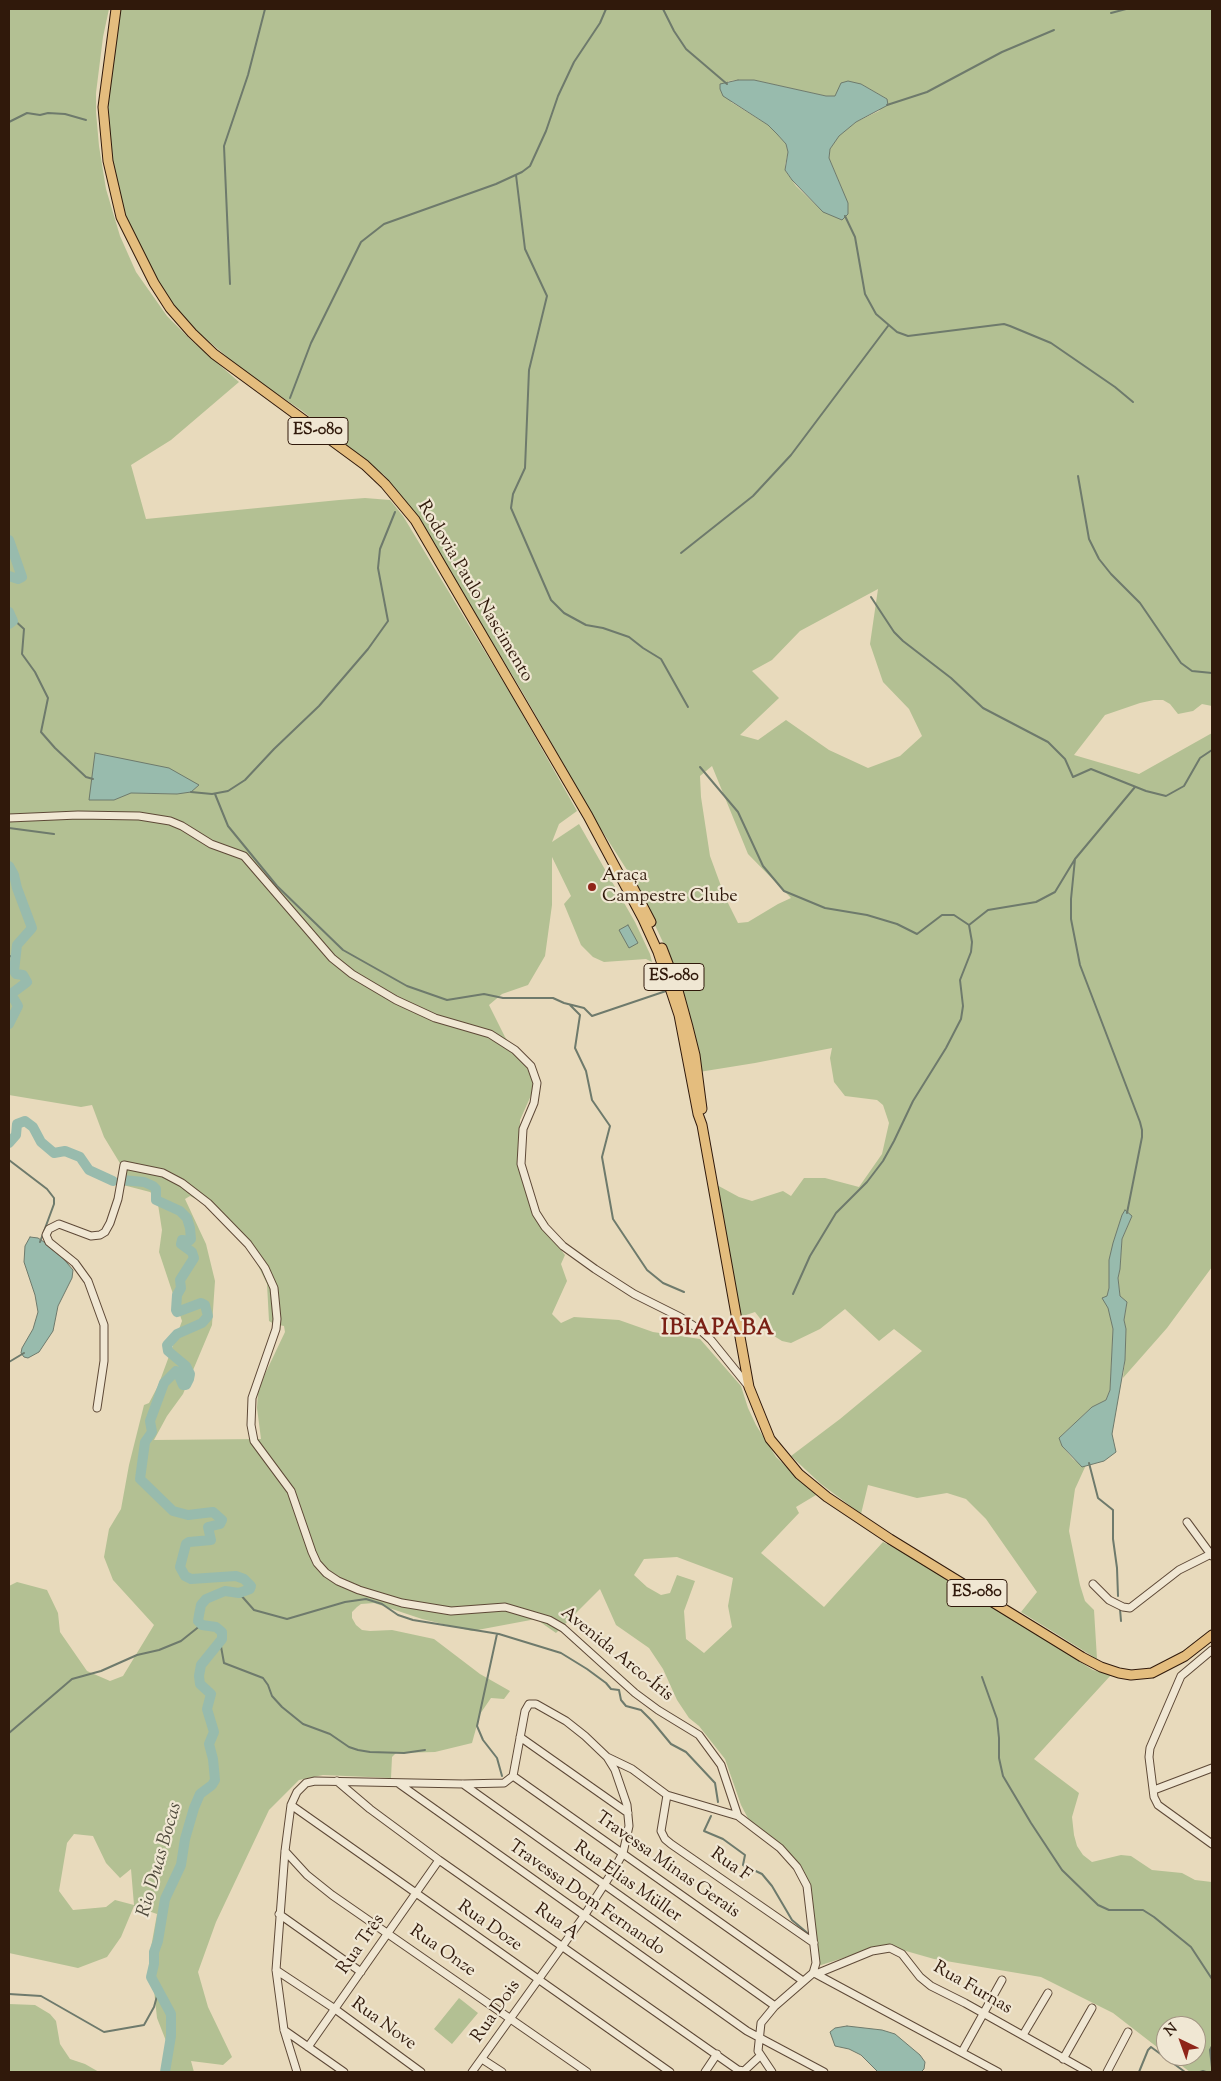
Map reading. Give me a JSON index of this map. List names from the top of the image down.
{
  "streets": {
    "main road": ["ES-080", "Rodovia Paulo Nascimento"],
    "street": [
      "Avenida Arco-Íris",
      "Travessa Minas Gerais",
      "Rua F",
      "Rua Elias Müller",
      "Travessa Dom Fernando",
      "Rua A",
      "Rua Doze",
      "Rua Três",
      "Rua Onze",
      "Rua Furnas",
      "Rua Dois",
      "Rua Nove"
    ]
  },
  "crossings": [
    ["Travessa Minas Gerais", "Rua Dois"],
    ["Rua Elias Müller", "Rua Dois"],
    ["Travessa Dom Fernando", "Rua Dois"],
    ["Rua A", "Rua Três"],
    ["Rua A", "Rua Dois"],
    ["Rua Doze", "Rua Três"],
    ["Rua Doze", "Rua Dois"],
    ["Rua Três", "Rua Onze"],
    ["Rua Três", "Rua Nove"],
    ["Rua Onze", "Rua Dois"]
  ],
  "districts": ["IBIAPABA"],
  "water": ["Rio Duas Bocas"],
  "places": ["Araça Campestre Clube"],
  "north": "top left"
}
